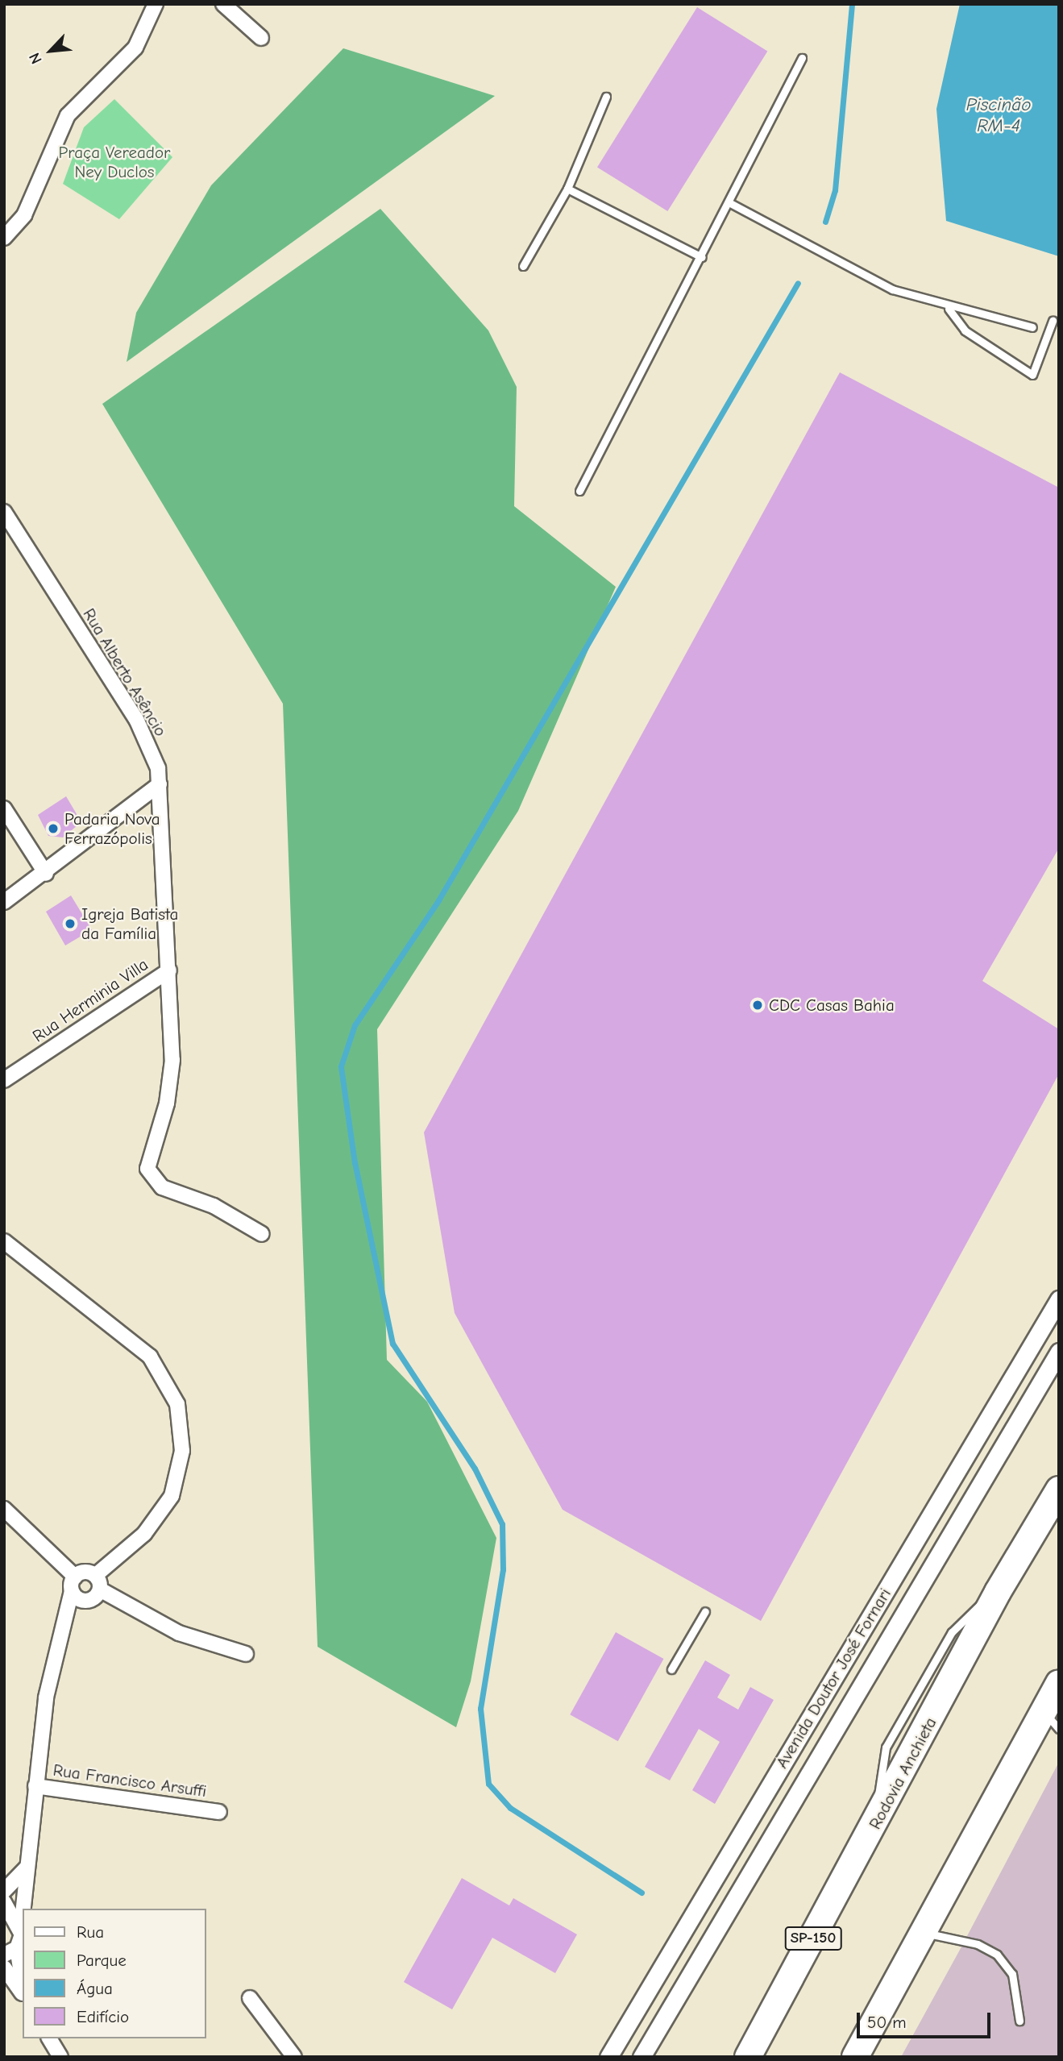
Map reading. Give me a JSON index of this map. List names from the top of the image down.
{
  "streets": {
    "highway": ["Rodovia Anchieta", "SP-150"],
    "street": [
      "Rua Alberto Asêncio",
      "Rua Herminia Villa",
      "Avenida Doutor José Fornari",
      "Rua Francisco Arsuffi"
    ]
  },
  "crossings": [
    ["Rua Alberto Asêncio", "Rua Herminia Villa"]
  ],
  "water": ["Piscinão RM-4"],
  "parks": ["Praça Vereador Ney Duclos"],
  "places": ["Padaria Nova Ferrazópolis", "Igreja Batista da Família", "CDC Casas Bahia"],
  "legend": [
    "Rua",
    "Parque",
    "Água",
    "Edifício"
  ],
  "scale_bar": "50 m",
  "north": "bottom left"
}
